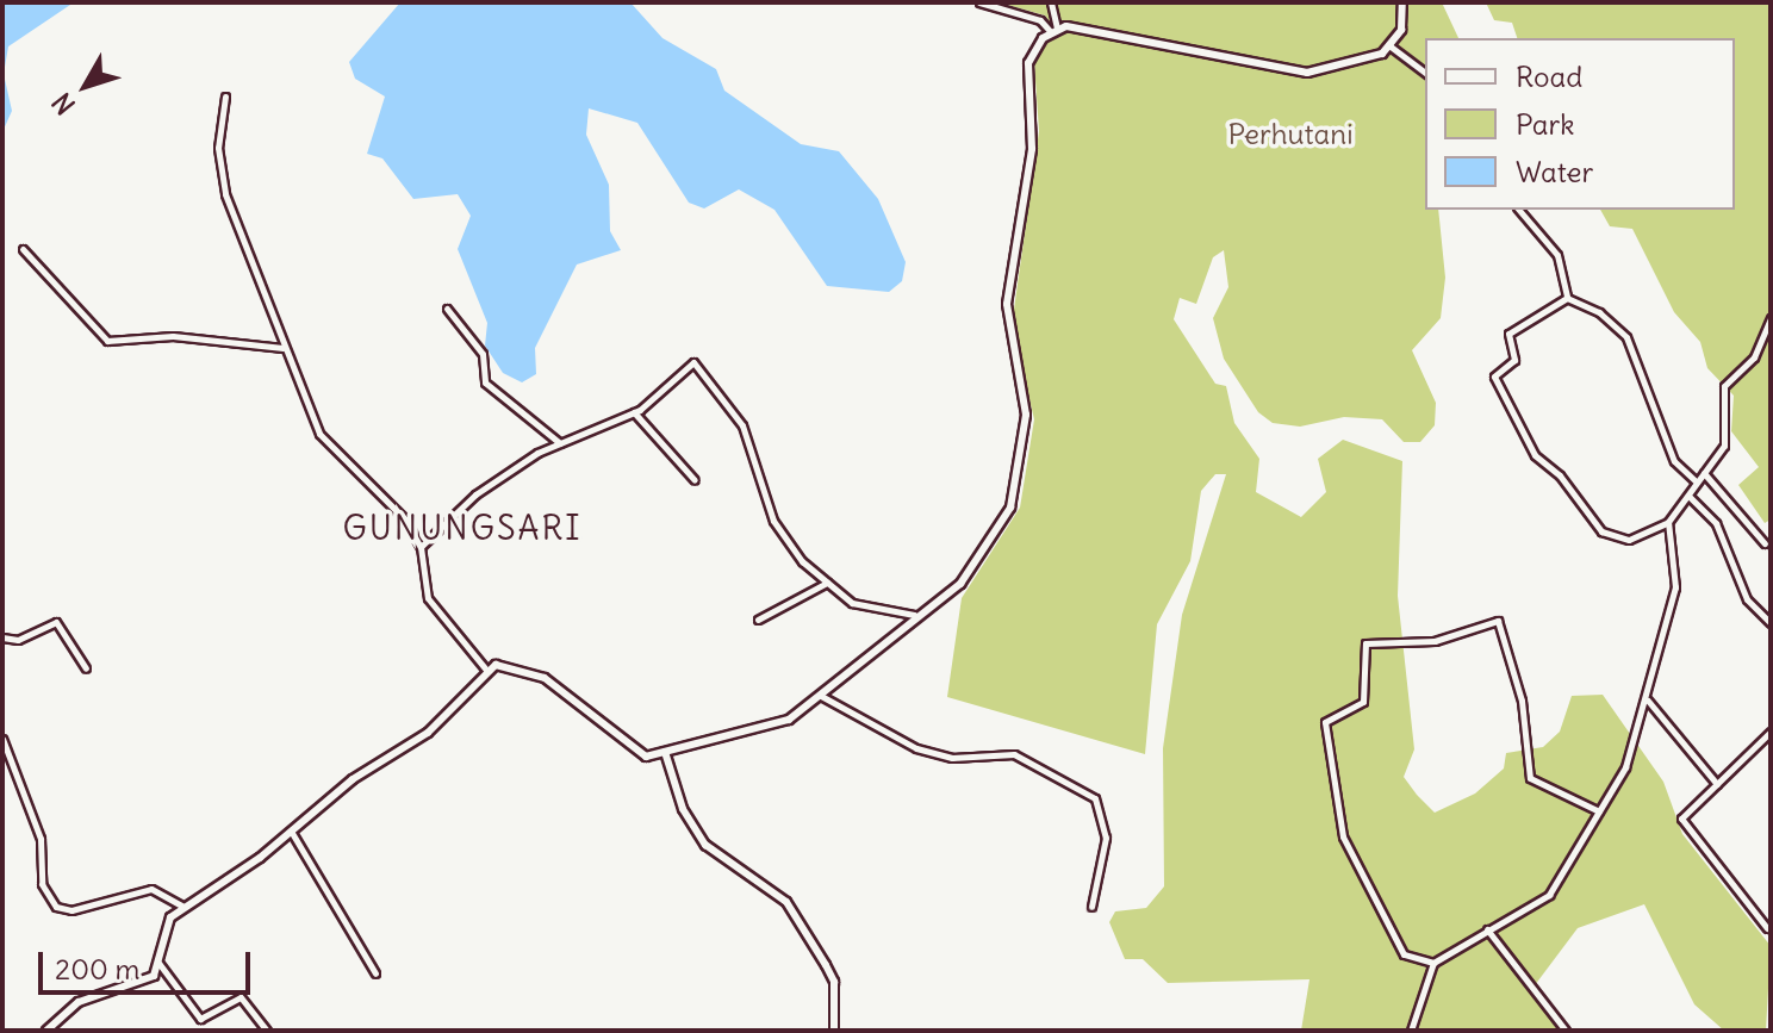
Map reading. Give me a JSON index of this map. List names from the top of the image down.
{
  "districts": ["GUNUNGSARI"],
  "parks": ["Perhutani"],
  "legend": ["Road", "Park", "Water"],
  "scale_bar": "200 m",
  "north": "bottom left"
}
